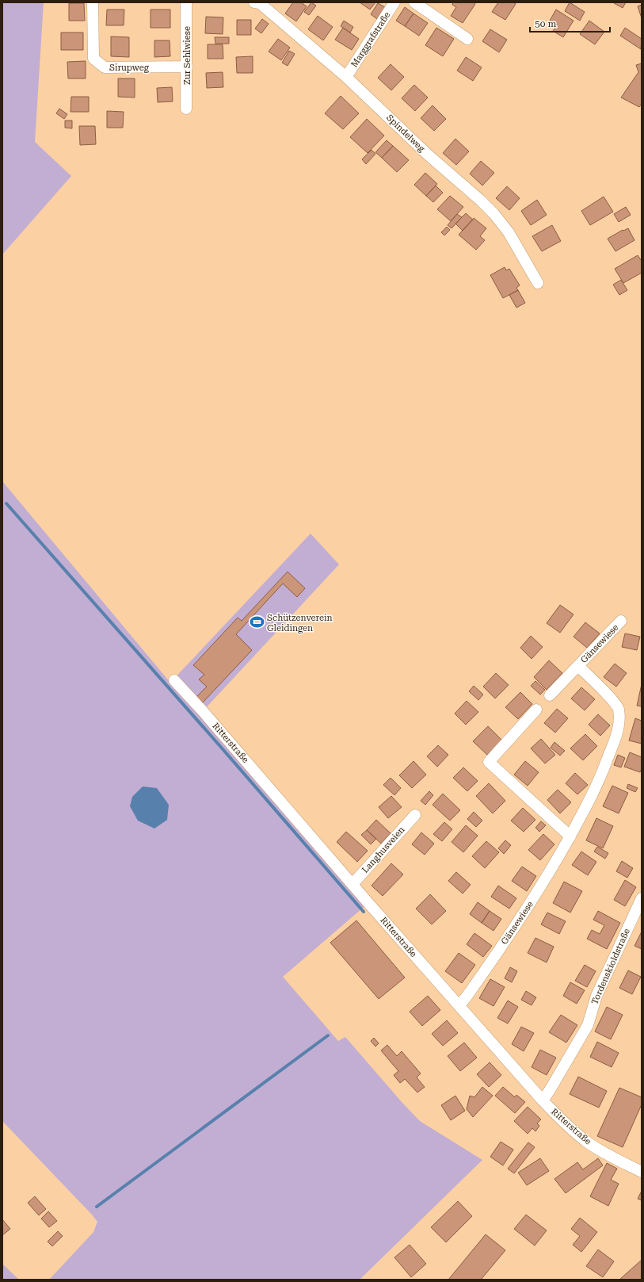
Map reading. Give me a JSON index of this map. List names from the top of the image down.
{
  "streets": {
    "street": [
      "Marggrafstraße",
      "Zur Sehlwiese",
      "Sirupweg",
      "Spindelweg",
      "Gänsewiese",
      "Ritterstraße",
      "Langhusveien",
      "Tordenskioldstraße"
    ]
  },
  "crossings": [
    ["Marggrafstraße", "Spindelweg"],
    ["Zur Sehlwiese", "Sirupweg"],
    ["Gänsewiese", "Ritterstraße"],
    ["Ritterstraße", "Langhusveien"],
    ["Ritterstraße", "Tordenskioldstraße"]
  ],
  "places": {
    "sports": ["Schützenverein Gleidingen"]
  },
  "scale_bar": "50 m"
}
